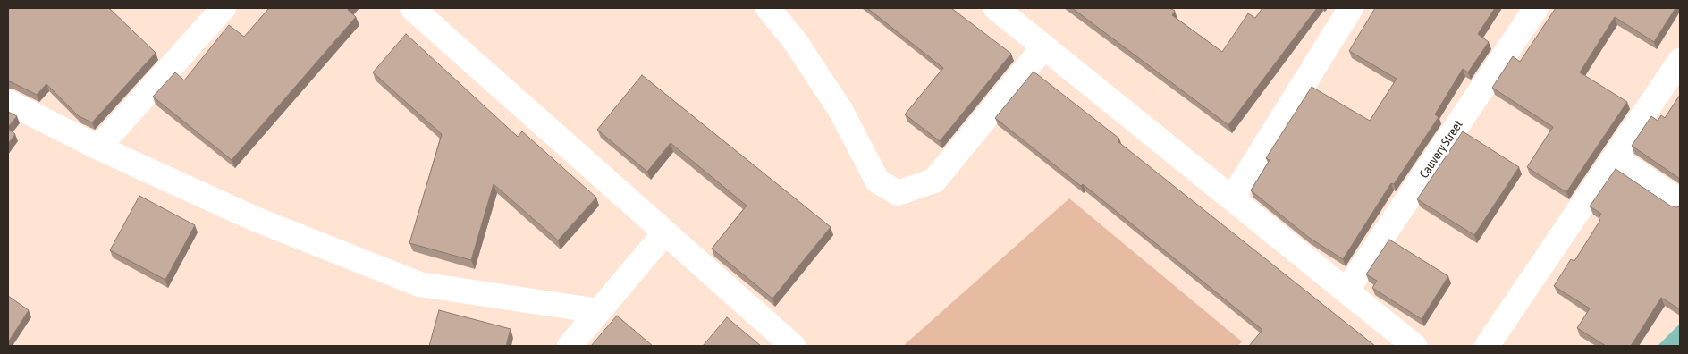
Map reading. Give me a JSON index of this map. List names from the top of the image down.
{
  "streets": {
    "street": ["Cauvery Street"]
  }
}
